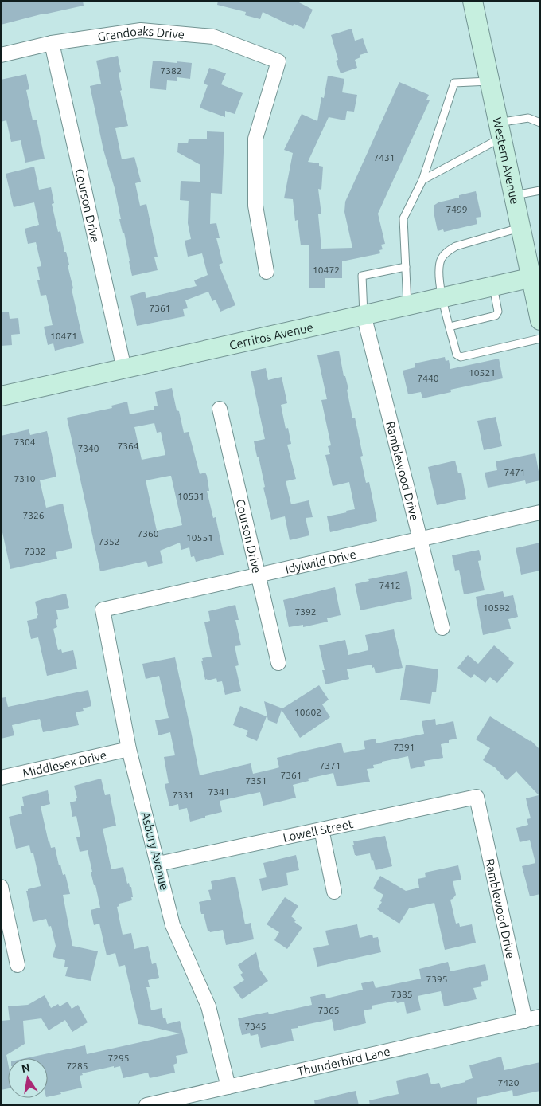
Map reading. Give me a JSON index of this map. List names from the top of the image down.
{
  "streets": {
    "main road": ["Western Avenue", "Cerritos Avenue"],
    "street": [
      "Grandoaks Drive",
      "Courson Drive",
      "Ramblewood Drive",
      "Idylwild Drive",
      "Middlesex Drive",
      "Lowell Street",
      "Asbury Avenue",
      "Thunderbird Lane"
    ]
  },
  "crossings": [
    ["Grandoaks Drive", "Courson Drive"],
    ["Western Avenue", "Cerritos Avenue"],
    ["Courson Drive", "Cerritos Avenue"],
    ["Courson Drive", "Idylwild Drive"],
    ["Cerritos Avenue", "Ramblewood Drive"],
    ["Ramblewood Drive", "Idylwild Drive"],
    ["Ramblewood Drive", "Lowell Street"],
    ["Ramblewood Drive", "Thunderbird Lane"],
    ["Idylwild Drive", "Asbury Avenue"],
    ["Middlesex Drive", "Asbury Avenue"],
    ["Lowell Street", "Asbury Avenue"],
    ["Asbury Avenue", "Thunderbird Lane"]
  ],
  "house_numbers": [
    "7382",
    "7431",
    "7499",
    "10472",
    "7361",
    "10471",
    "10521",
    "7440",
    "7304",
    "7364",
    "7340",
    "7471",
    "7310",
    "10531",
    "7326",
    "7360",
    "10551",
    "7352",
    "7332",
    "7412",
    "10592",
    "7392",
    "10602",
    "7391",
    "7371",
    "7361",
    "7351",
    "7341",
    "7331",
    "7395",
    "7385",
    "7365",
    "7345",
    "7295",
    "7285",
    "7420"
  ],
  "north": "top"
}
